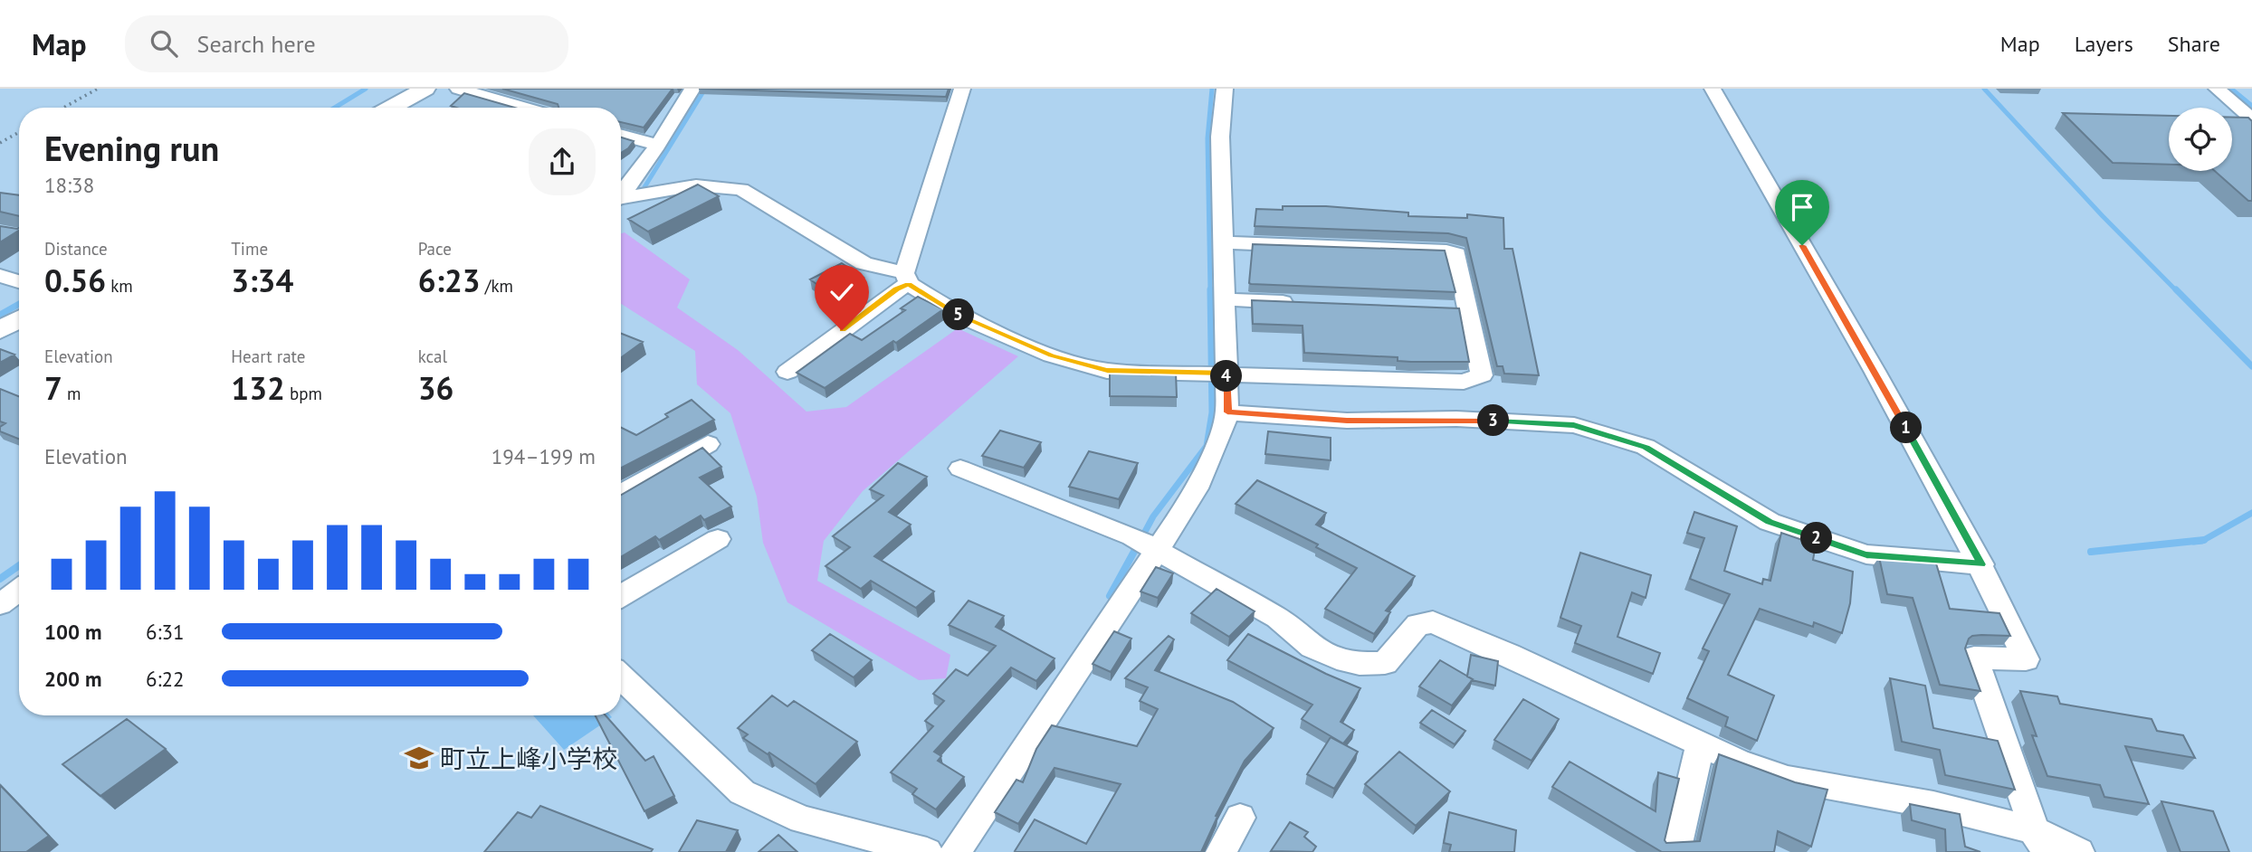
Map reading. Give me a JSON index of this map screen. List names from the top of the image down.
{
  "places": {
    "school or university": ["町立上峰小学校"]
  },
  "page": {
    "header": "Map",
    "search": "Search here",
    "nav": ["Map", "Layers", "Share"],
    "heading": ["Evening run", "18:38"],
    "stats": [
      ["Distance", "0.56 km"],
      ["Time", "3:34"],
      ["Pace", "6:23 /km"],
      ["Elevation", "7 m"],
      ["Heart rate", "132 bpm"],
      ["kcal", "36"]
    ],
    "pins": [
      "5",
      "4",
      "3",
      "1",
      "2"
    ],
    "chart": ["Elevation", "194–199 m"],
    "list": [
      {
        "name": "100 m",
        "note": "6:31"
      },
      {
        "name": "200 m",
        "note": "6:22"
      }
    ]
  }
}
